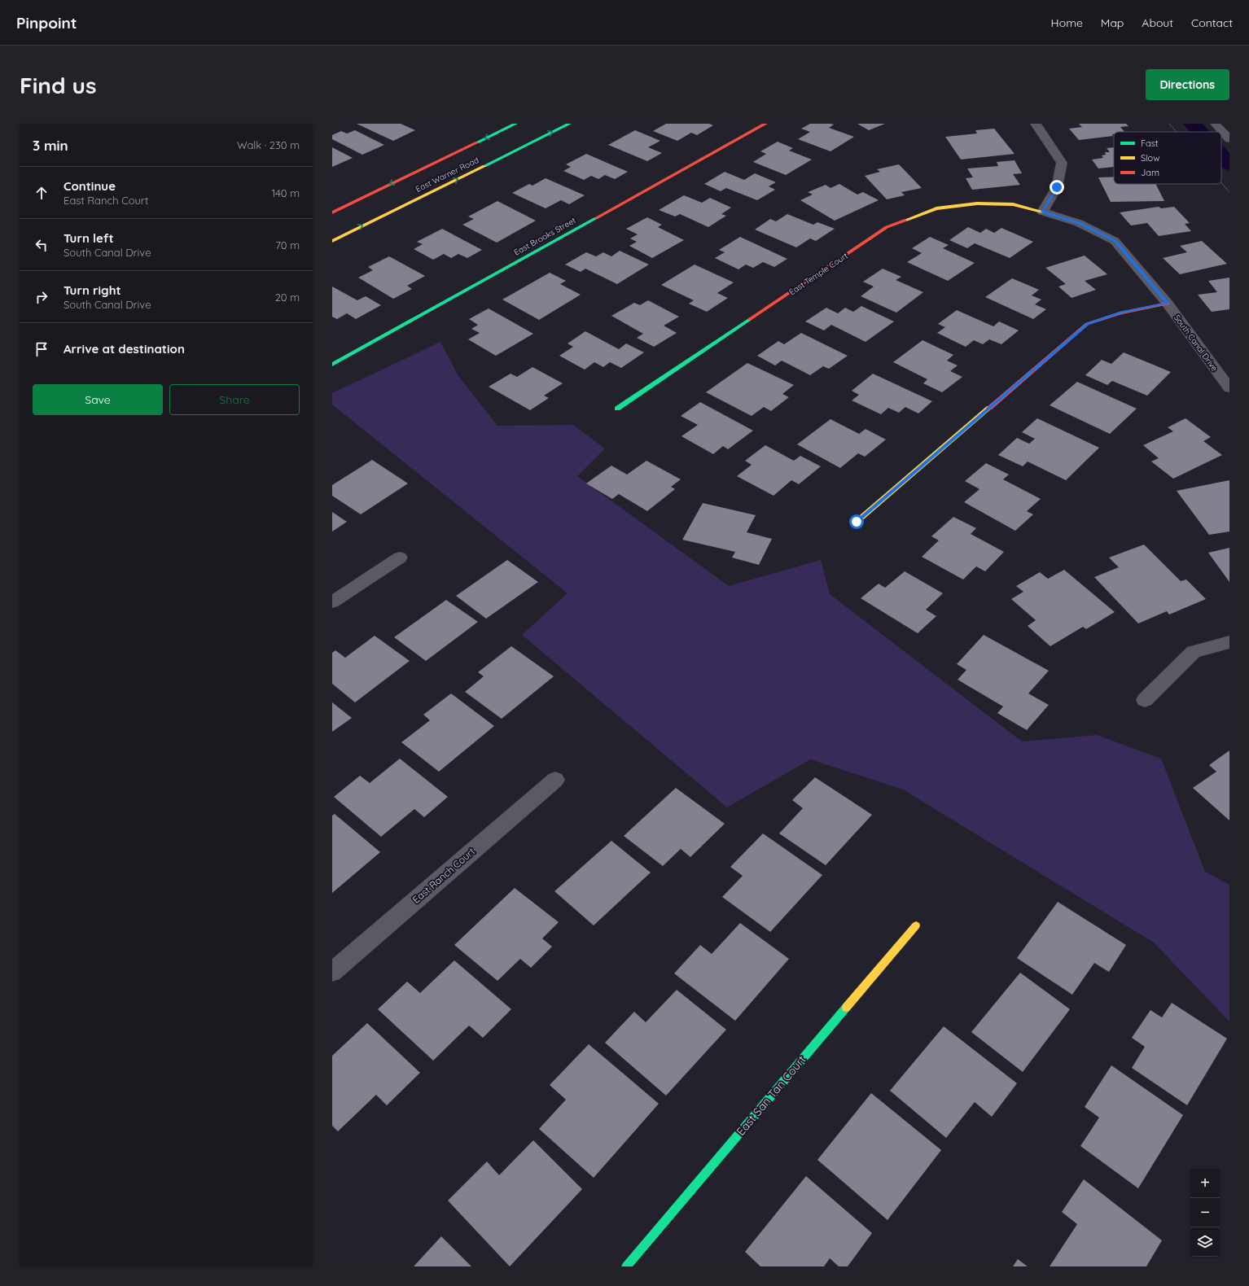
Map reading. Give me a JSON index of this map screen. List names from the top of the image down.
{
  "streets": {
    "street": [
      "East Warner Road",
      "East Brooks Street",
      "East Temple Court",
      "South Canal Drive",
      "East Ranch Court",
      "East San Tan Court"
    ]
  },
  "crossings": [
    ["East Temple Court", "South Canal Drive"]
  ],
  "legend": ["Fast", "Slow", "Jam"],
  "page": {
    "header": "Pinpoint",
    "nav": [
      "Home",
      "Map",
      "About",
      "Contact"
    ],
    "buttons": [
      "Directions",
      ["Save", "Share"]
    ],
    "title": "Find us",
    "heading": ["3 min", "Walk · 230 m"],
    "list": [
      ["Continue", "East Ranch Court", "140 m"],
      ["Turn left", "South Canal Drive", "70 m"],
      ["Turn right", "South Canal Drive", "20 m"],
      "Arrive at destination"
    ],
    "map_buttons": ["+", "−"]
  }
}
